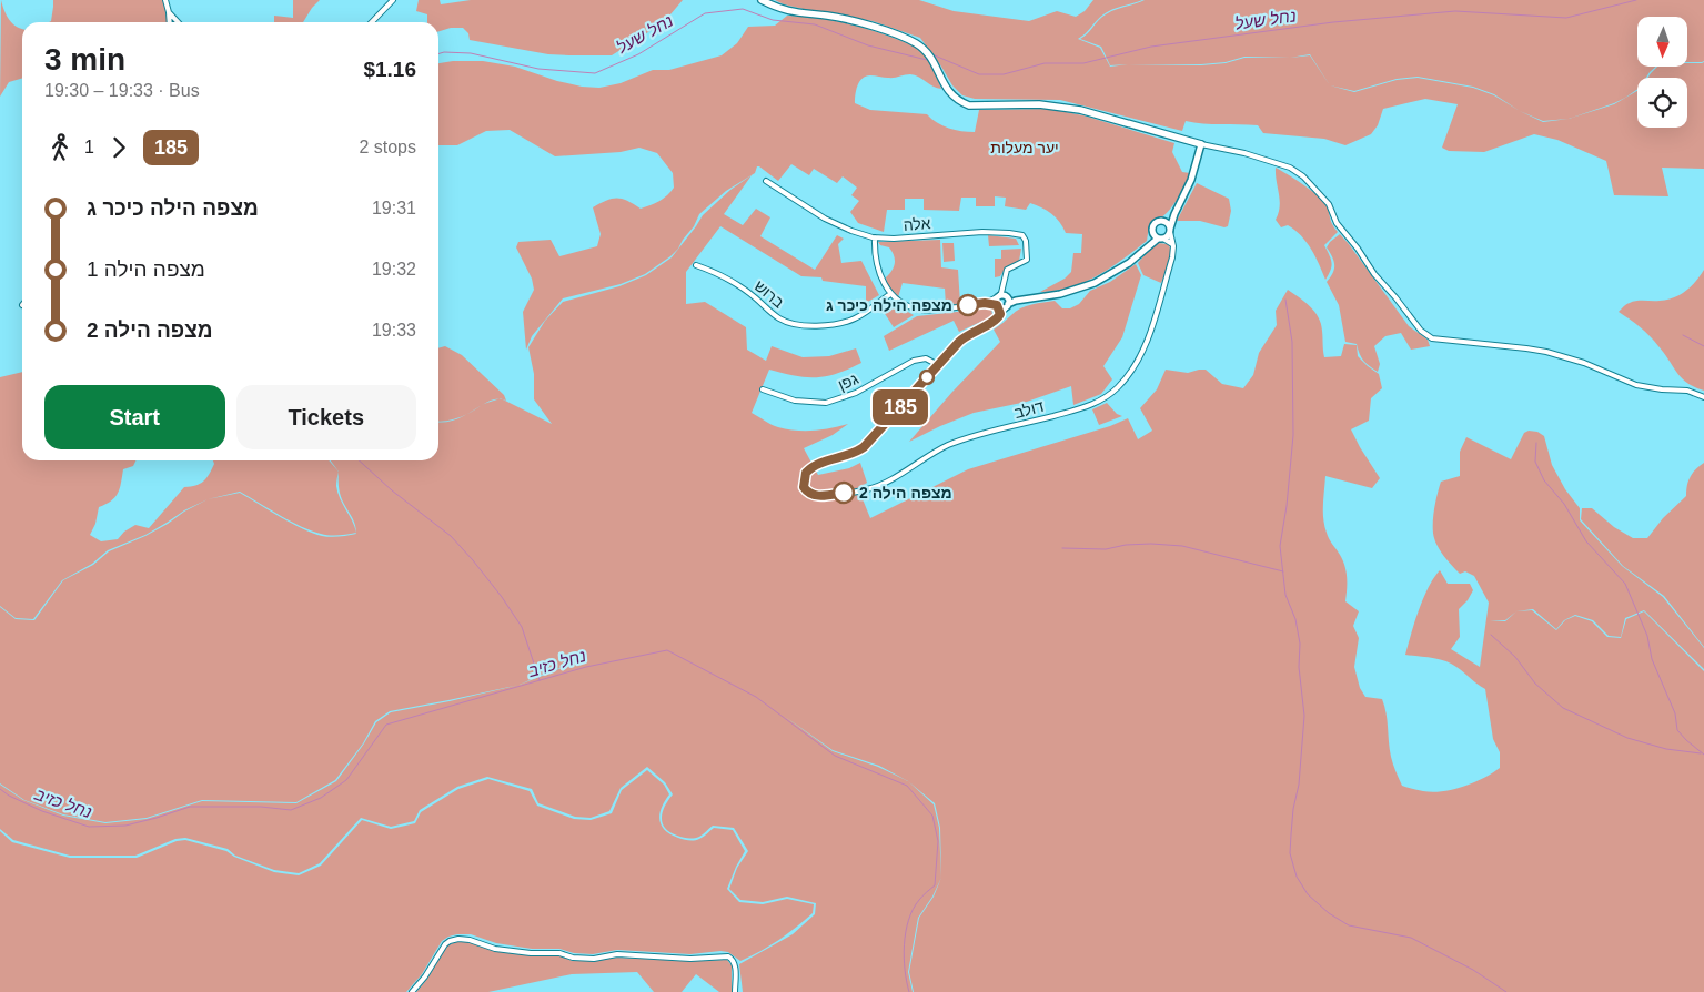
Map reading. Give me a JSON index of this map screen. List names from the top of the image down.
{
  "streets": {
    "street": [
      "אלה",
      "ברוש",
      "גפן",
      "דולב"
    ]
  },
  "crossings": [
    ["גפן", "דולב"]
  ],
  "water": ["נחל שעל", "נחל כזיב"],
  "parks": ["יער מעלות"],
  "places": ["מצפה הילה כיכר ג", "מצפה הילה 2"],
  "lines": ["bus line 185"],
  "north": "bottom",
  "page": {
    "on_map": "185",
    "heading": ["3 min", "19:30 – 19:33 · Bus", "$1.16"],
    "legs": ["1", "185", "2 stops"],
    "list": [
      {
        "name": "מצפה הילה כיכר ג",
        "value": "19:31"
      },
      {
        "name": "מצפה הילה 1",
        "value": "19:32"
      },
      {
        "name": "מצפה הילה 2",
        "value": "19:33"
      }
    ],
    "buttons": ["Start", "Tickets"]
  }
}
